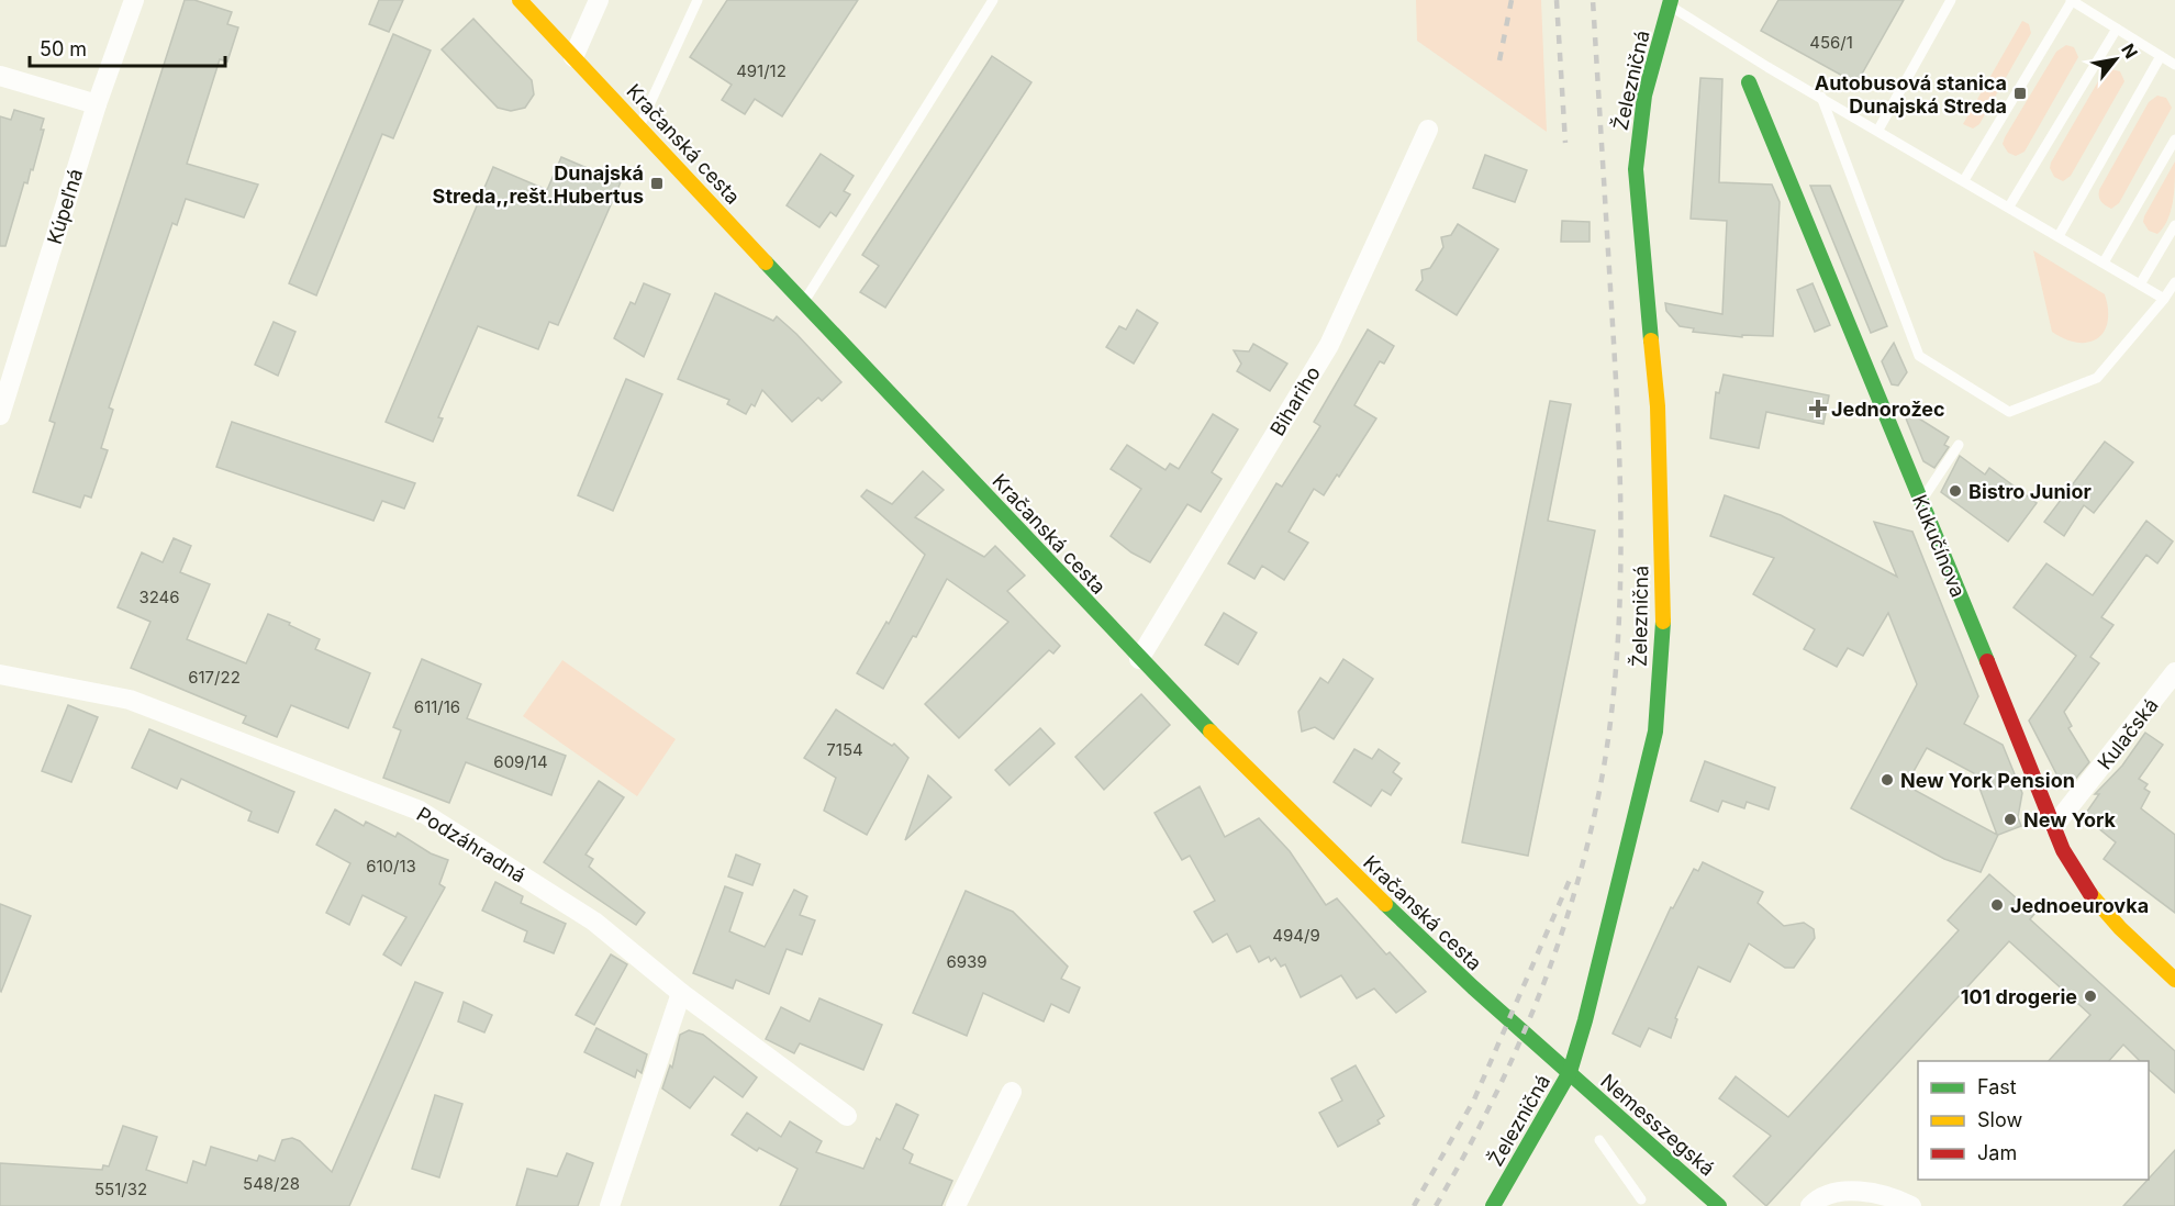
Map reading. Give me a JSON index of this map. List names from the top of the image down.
{
  "streets": {
    "street": [
      "Železničná",
      "Kračanská cesta",
      "Kúpeľná",
      "Bihariho",
      "Kukučínova",
      "Kulačská",
      "Podzáhradná",
      "Nemesszegská"
    ]
  },
  "crossings": [
    ["Železničná", "Kračanská cesta"],
    ["Železničná", "Nemesszegská"],
    ["Kračanská cesta", "Bihariho"],
    ["Kračanská cesta", "Nemesszegská"],
    ["Kukučínova", "Kulačská"]
  ],
  "places": {
    "transit": ["Autobusová stanica Dunajská Streda", "Dunajská Streda,,rešt.Hubertus"],
    "health": ["Jednorožec"],
    "other": [
      "Bistro Junior",
      "New York Pension",
      "New York",
      "Jednoeurovka",
      "101 drogerie"
    ]
  },
  "house_numbers": [
    "456/1",
    "491/12",
    "3246",
    "617/22",
    "611/16",
    "7154",
    "609/14",
    "610/13",
    "494/9",
    "6939",
    "548/28",
    "551/32"
  ],
  "legend": ["Fast", "Slow", "Jam"],
  "scale_bar": "50 m",
  "north": "top right"
}
